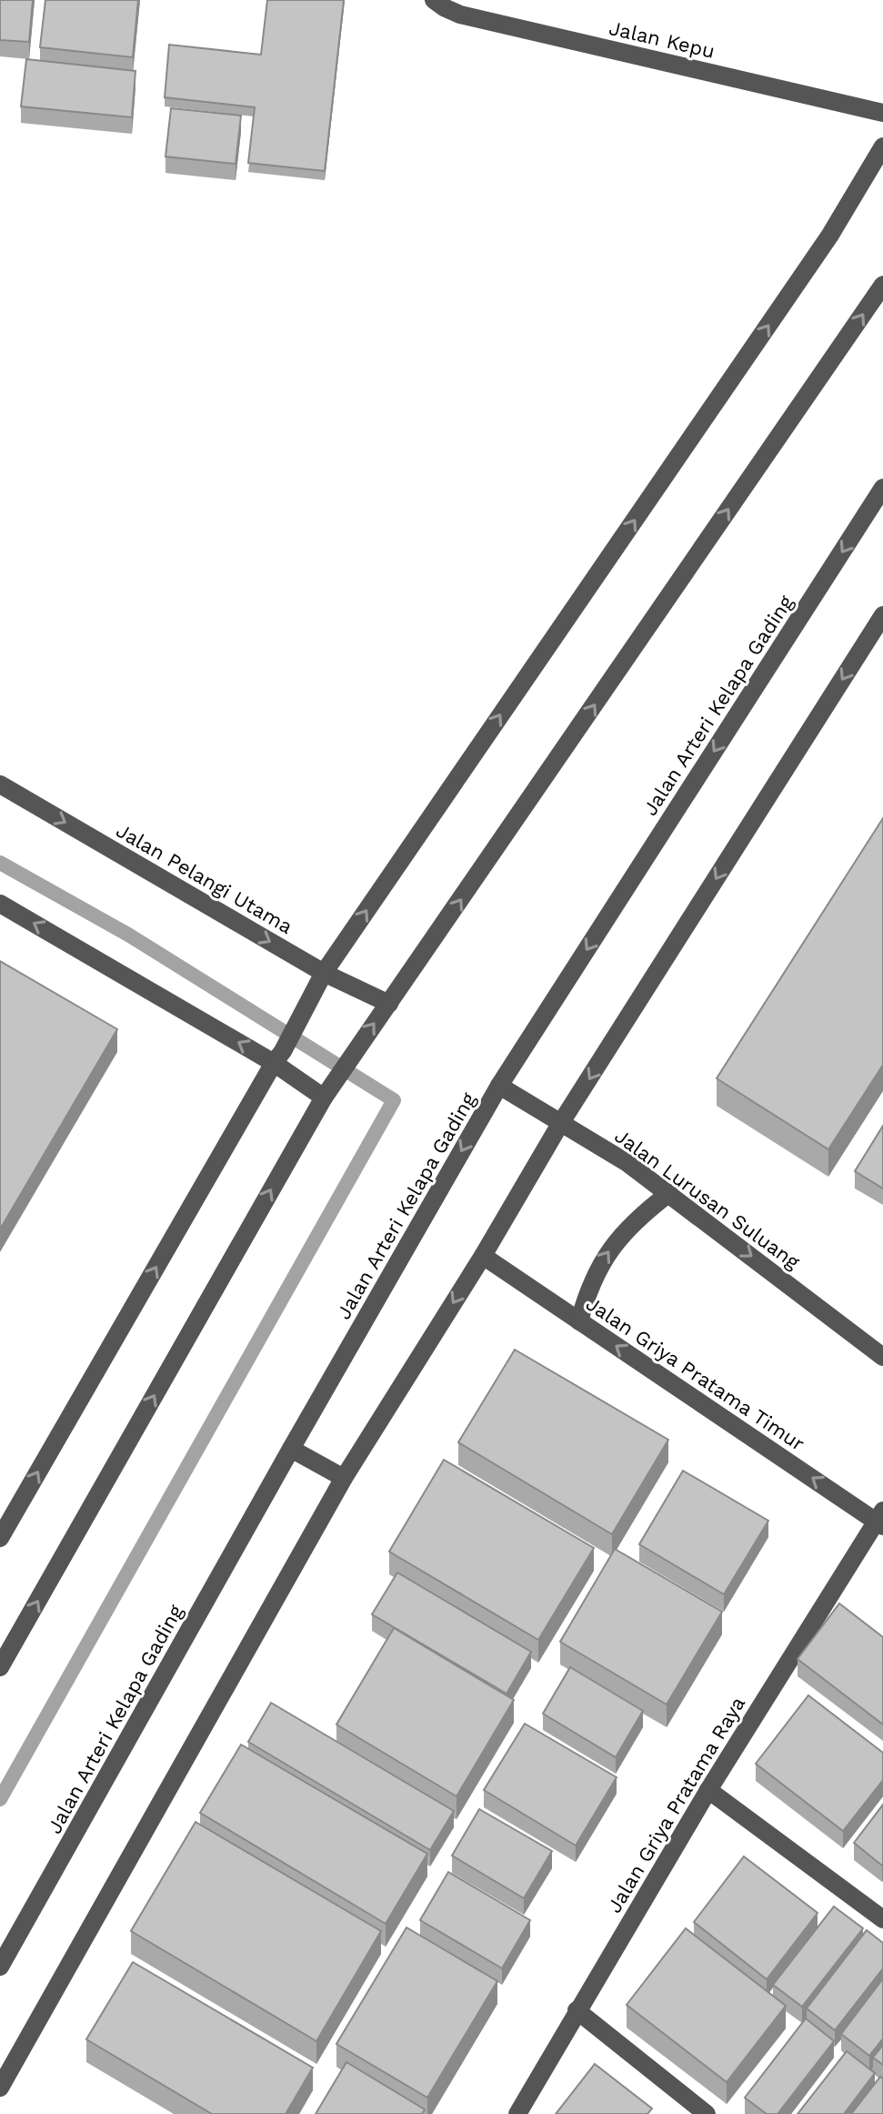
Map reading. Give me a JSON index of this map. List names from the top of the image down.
{
  "streets": {
    "street": [
      "Jalan Kepu",
      "Jalan Arteri Kelapa Gading",
      "Jalan Pelangi Utama",
      "Jalan Lurusan Suluang",
      "Jalan Griya Pratama Timur",
      "Jalan Griya Pratama Raya"
    ]
  },
  "crossings": [
    ["Jalan Arteri Kelapa Gading", "Jalan Lurusan Suluang"],
    ["Jalan Griya Pratama Timur", "Jalan Griya Pratama Raya"]
  ],
  "one_way": ["Jalan Lurusan Suluang", "Jalan Griya Pratama Timur"]
}
